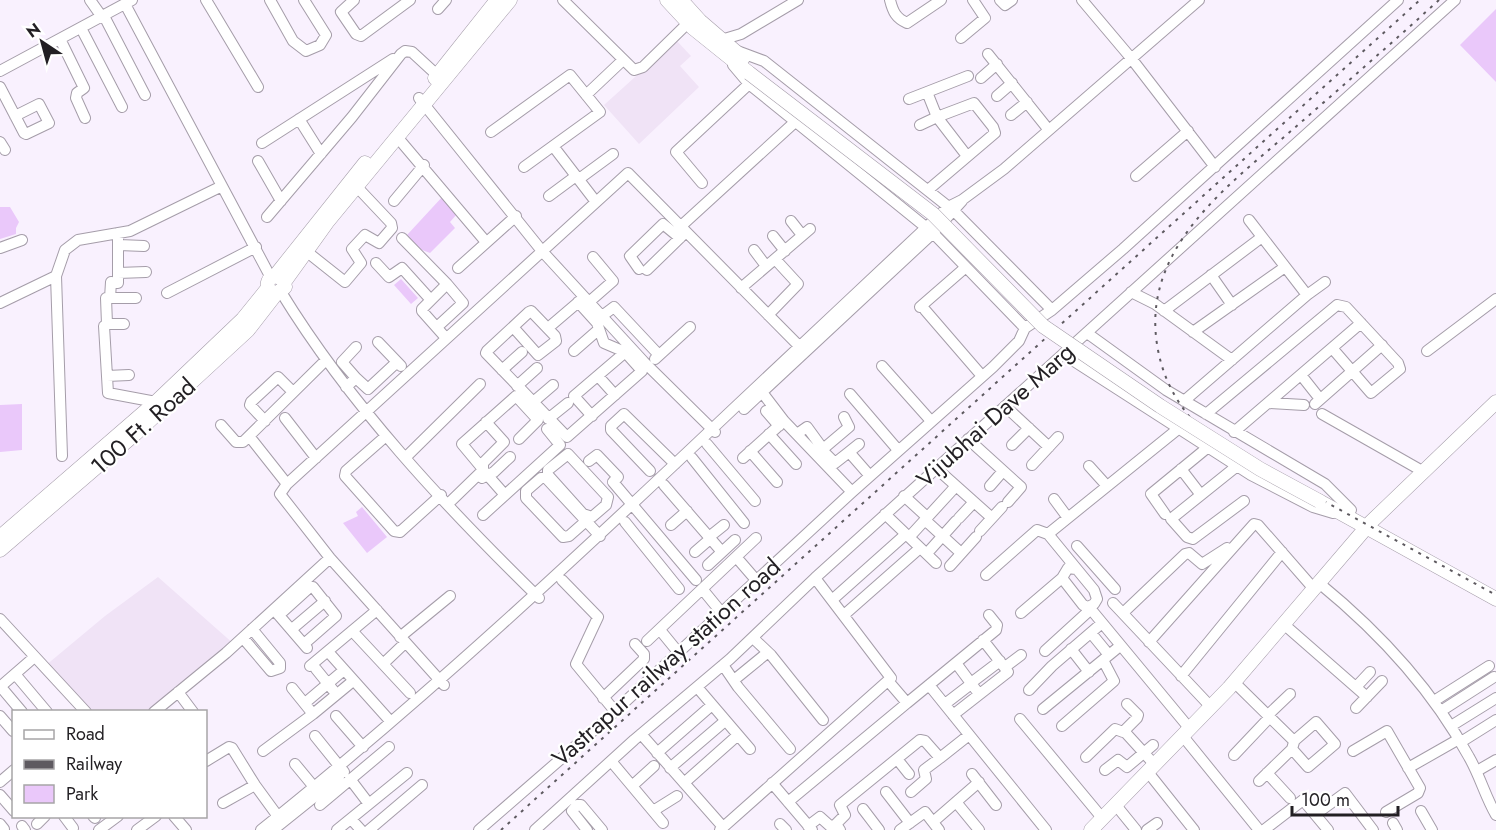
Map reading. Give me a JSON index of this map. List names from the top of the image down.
{
  "streets": {
    "main road": ["100 Ft. Road"],
    "street": ["Vijubhai Dave Marg", "Vastrapur railway station road"]
  },
  "legend": ["Road", "Railway", "Park"],
  "scale_bar": "100 m",
  "north": "top left"
}
